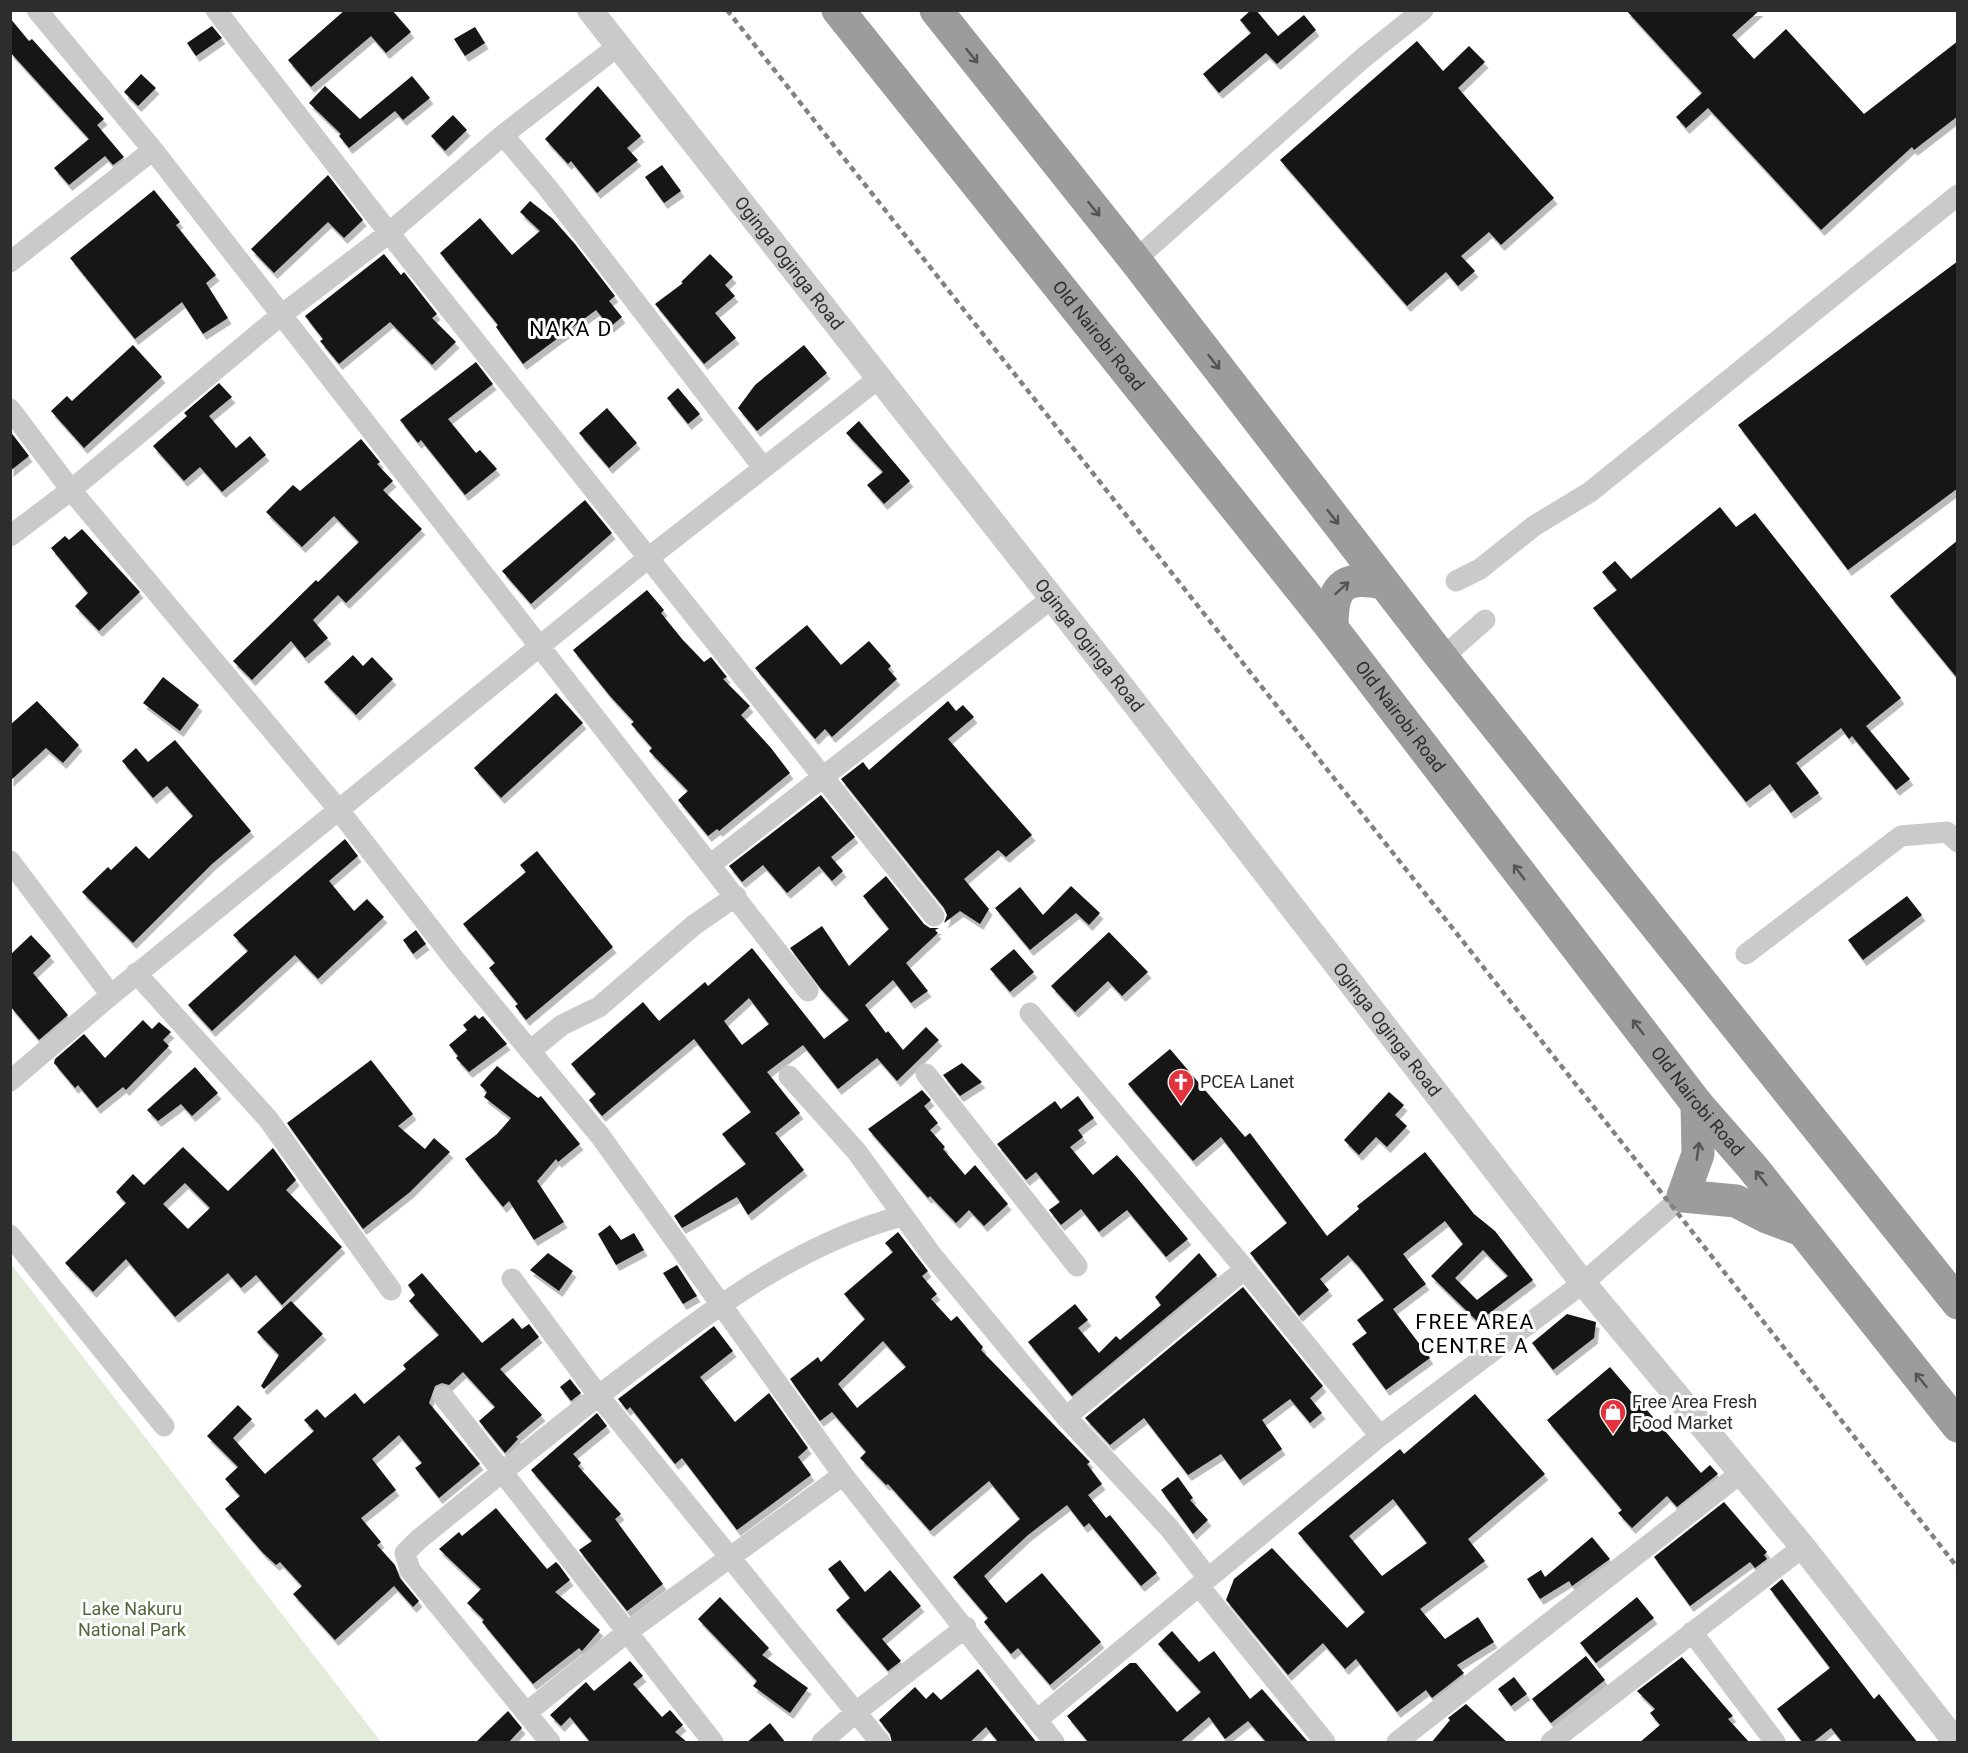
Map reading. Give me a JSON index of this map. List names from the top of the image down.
{
  "streets": {
    "highway": ["Old Nairobi Road"],
    "street": ["Oginga Oginga Road"]
  },
  "districts": ["NAKA D", "FREE AREA CENTRE A"],
  "parks": ["Lake Nakuru National Park"],
  "places": {
    "church": ["PCEA Lanet"],
    "shop": ["Free Area Fresh Food Market"]
  }
}
